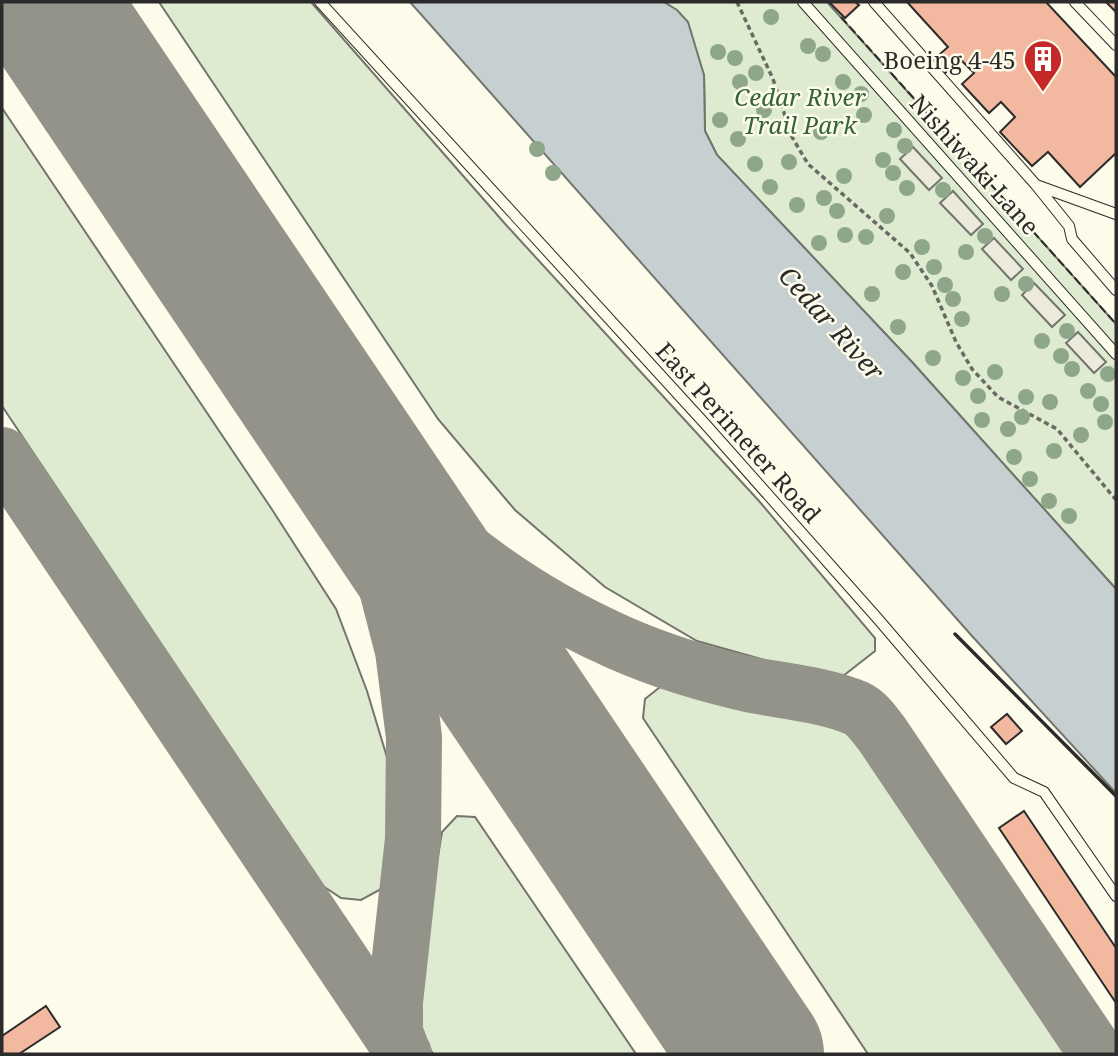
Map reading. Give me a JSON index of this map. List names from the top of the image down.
{
  "streets": {
    "lane": ["Nishiwaki Lane", "East Perimeter Road"]
  },
  "water": ["Cedar River"],
  "parks": ["Cedar River Trail Park"],
  "places": {
    "building": ["Boeing 4-45"]
  }
}
